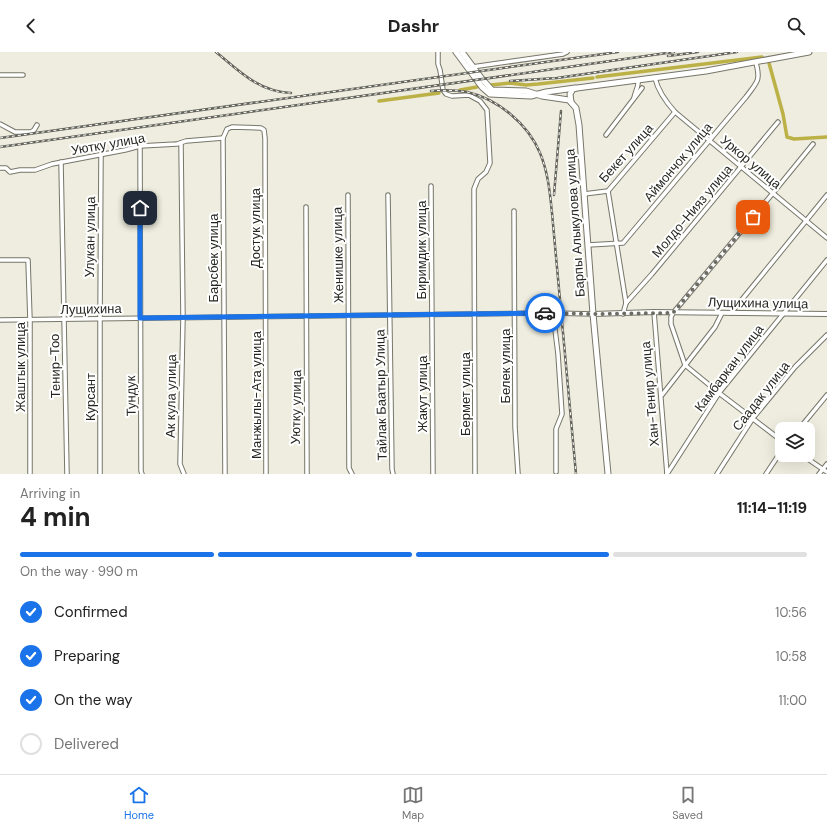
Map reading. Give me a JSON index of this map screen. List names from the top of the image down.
{
  "streets": {
    "main road": ["Барпы Алыкулова улица"],
    "street": [
      "Уютку улица",
      "Бекет улица",
      "Аймончок улица",
      "Уркор улица",
      "Молдо-Нияз улица",
      "Достук улица",
      "Улукан улица",
      "Биримдик улица",
      "Женишке улица",
      "Барсбек улица",
      "Лущихина улица",
      "Лущихина",
      "Тенир-Тоо",
      "Белек улица",
      "Жаштык улица",
      "Камбаркан улица",
      "Жакут улица",
      "Бермет улица",
      "Хан-Тенир улица",
      "Манжылы-Ата улица",
      "Тайлак Баатыр Улица",
      "Тундук",
      "Ак кула улица",
      "Саадак улица",
      "Курсант"
    ]
  },
  "crossings": [
    ["Уютку улица", "Достук улица"],
    ["Уютку улица", "Улукан улица"],
    ["Уютку улица", "Барсбек улица"],
    ["Уютку улица", "Лущихина"],
    ["Уютку улица", "Тенир-Тоо"],
    ["Уютку улица", "Тундук"],
    ["Уютку улица", "Ак кула улица"],
    ["Бекет улица", "Уркор улица"],
    ["Бекет улица", "Барпы Алыкулова улица"],
    ["Аймончок улица", "Уркор улица"],
    ["Уркор улица", "Молдо-Нияз улица"],
    ["Молдо-Нияз улица", "Лущихина улица"],
    ["Барпы Алыкулова улица", "Лущихина улица"],
    ["Барпы Алыкулова улица", "Лущихина"],
    ["Достук улица", "Барсбек улица"],
    ["Достук улица", "Лущихина"],
    ["Достук улица", "Манжылы-Ата улица"],
    ["Улукан улица", "Лущихина"],
    ["Улукан улица", "Курсант"],
    ["Биримдик улица", "Лущихина"],
    ["Биримдик улица", "Жакут улица"],
    ["Женишке улица", "Лущихина"],
    ["Барсбек улица", "Лущихина"],
    ["Лущихина улица", "Лущихина"],
    ["Лущихина улица", "Камбаркан улица"],
    ["Лущихина улица", "Хан-Тенир улица"],
    ["Лущихина", "Тенир-Тоо"],
    ["Лущихина", "Белек улица"],
    ["Лущихина", "Жаштык улица"],
    ["Лущихина", "Жакут улица"],
    ["Лущихина", "Бермет улица"],
    ["Лущихина", "Манжылы-Ата улица"],
    ["Лущихина", "Тайлак Баатыр Улица"],
    ["Лущихина", "Тундук"],
    ["Лущихина", "Ак кула улица"],
    ["Лущихина", "Курсант"],
    ["Камбаркан улица", "Хан-Тенир улица"]
  ],
  "page": {
    "header": "Dashr",
    "heading": ["4 min", "Arriving in", "11:14–11:19"],
    "bar": "On the way · 990 m",
    "list": [
      ["Confirmed", "10:56"],
      ["Preparing", "10:58"],
      ["On the way", "11:00"],
      "Delivered"
    ],
    "tabs": ["Home", "Map", "Saved"]
  }
}
